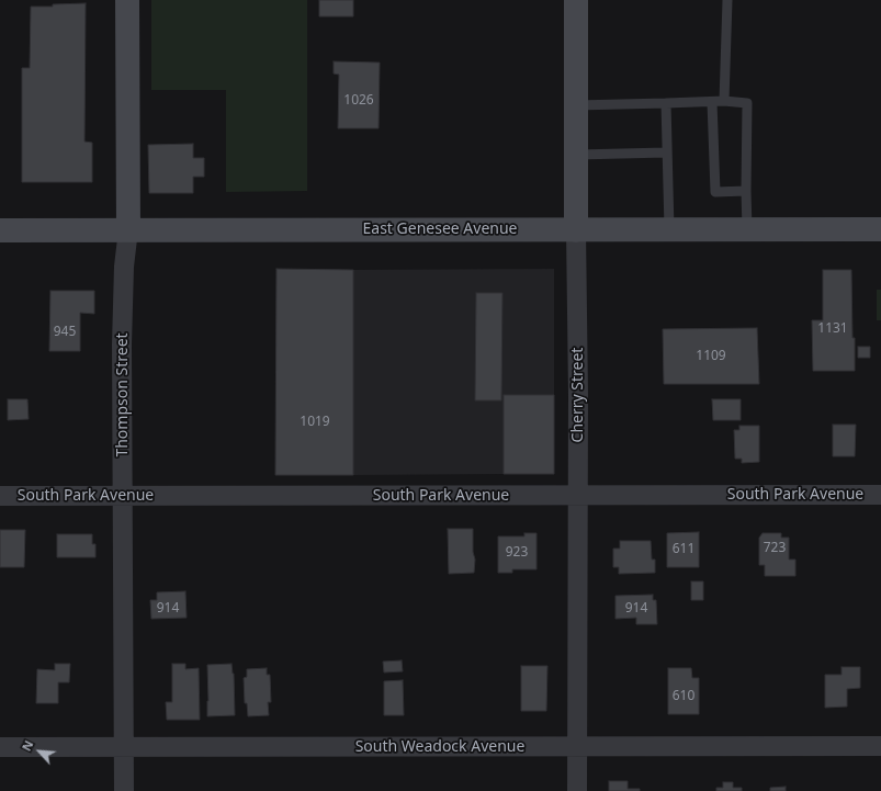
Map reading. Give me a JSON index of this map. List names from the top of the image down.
{
  "streets": {
    "main road": ["East Genesee Avenue", "Thompson Street", "Cherry Street"],
    "street": ["South Park Avenue", "South Weadock Avenue"]
  },
  "crossings": [
    ["East Genesee Avenue", "Thompson Street"],
    ["East Genesee Avenue", "Cherry Street"],
    ["Thompson Street", "South Park Avenue"],
    ["Thompson Street", "South Weadock Avenue"],
    ["Cherry Street", "South Park Avenue"],
    ["Cherry Street", "South Weadock Avenue"]
  ],
  "house_numbers": [
    "1026",
    "1131",
    "945",
    "1109",
    "1019",
    "723",
    "611",
    "923",
    "914",
    "914",
    "610"
  ],
  "north": "top left"
}
